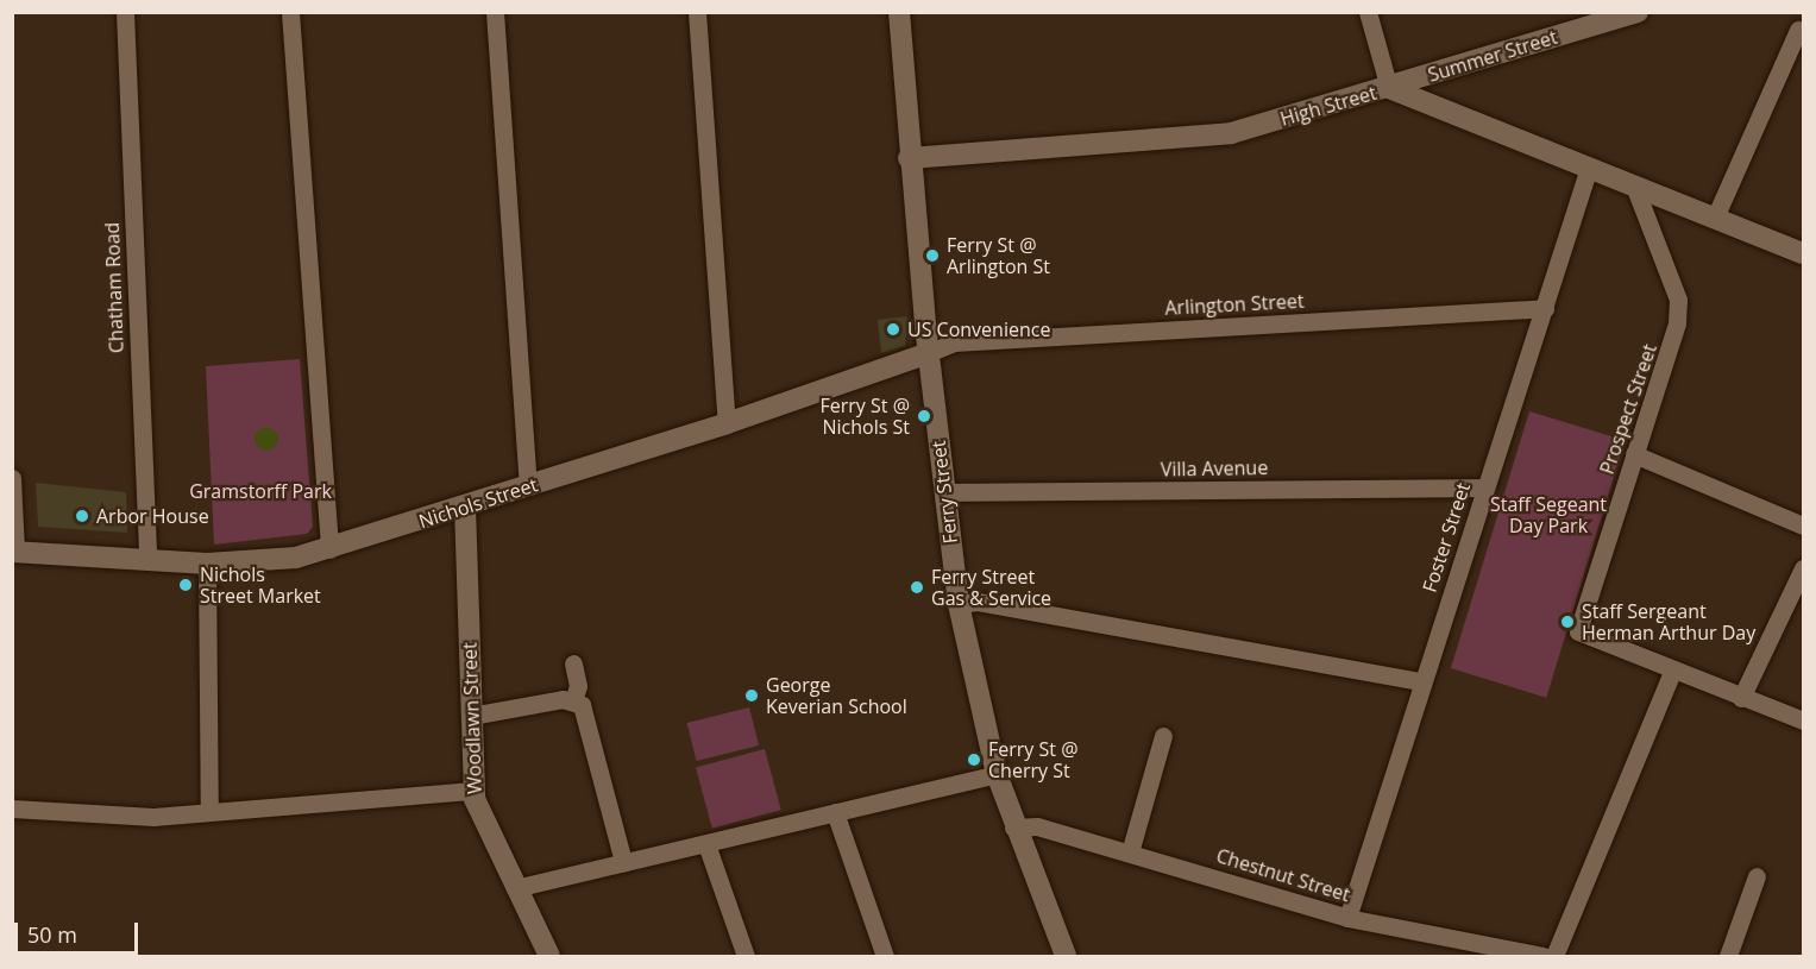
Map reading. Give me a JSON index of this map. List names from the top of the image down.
{
  "streets": {
    "street": [
      "Summer Street",
      "High Street",
      "Chatham Road",
      "Arlington Street",
      "Prospect Street",
      "Villa Avenue",
      "Ferry Street",
      "Nichols Street",
      "Foster Street",
      "Woodlawn Street",
      "Chestnut Street"
    ]
  },
  "crossings": [
    ["Summer Street", "High Street"],
    ["High Street", "Prospect Street"],
    ["High Street", "Ferry Street"],
    ["High Street", "Foster Street"],
    ["Chatham Road", "Nichols Street"],
    ["Arlington Street", "Ferry Street"],
    ["Arlington Street", "Nichols Street"],
    ["Arlington Street", "Foster Street"],
    ["Villa Avenue", "Ferry Street"],
    ["Villa Avenue", "Foster Street"],
    ["Ferry Street", "Nichols Street"],
    ["Ferry Street", "Chestnut Street"],
    ["Nichols Street", "Woodlawn Street"],
    ["Foster Street", "Chestnut Street"]
  ],
  "parks": ["Gramstorff Park", "Staff Segeant Day Park"],
  "places": [
    "Ferry St @ Arlington St",
    "US Convenience",
    "Ferry St @ Nichols St",
    "Arbor House",
    "Nichols Street Market",
    "Ferry Street Gas & Service",
    "Staff Sergeant Herman Arthur Day",
    "George Keverian School",
    "Ferry St @ Cherry St"
  ],
  "scale_bar": "50 m"
}
